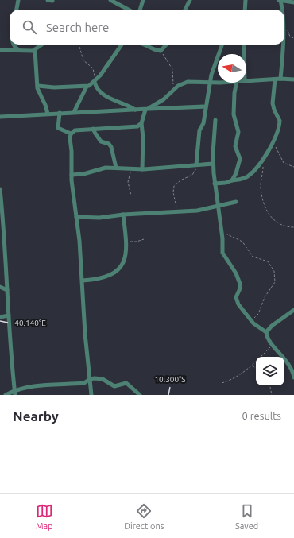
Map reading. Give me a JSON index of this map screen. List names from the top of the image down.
{
  "north": "left",
  "page": {
    "search": "Search here",
    "heading": ["Nearby", "0 results"],
    "nav": ["Map", "Directions", "Saved"]
  },
  "coordinates": ["40.140°E", "10.300°S"]
}
